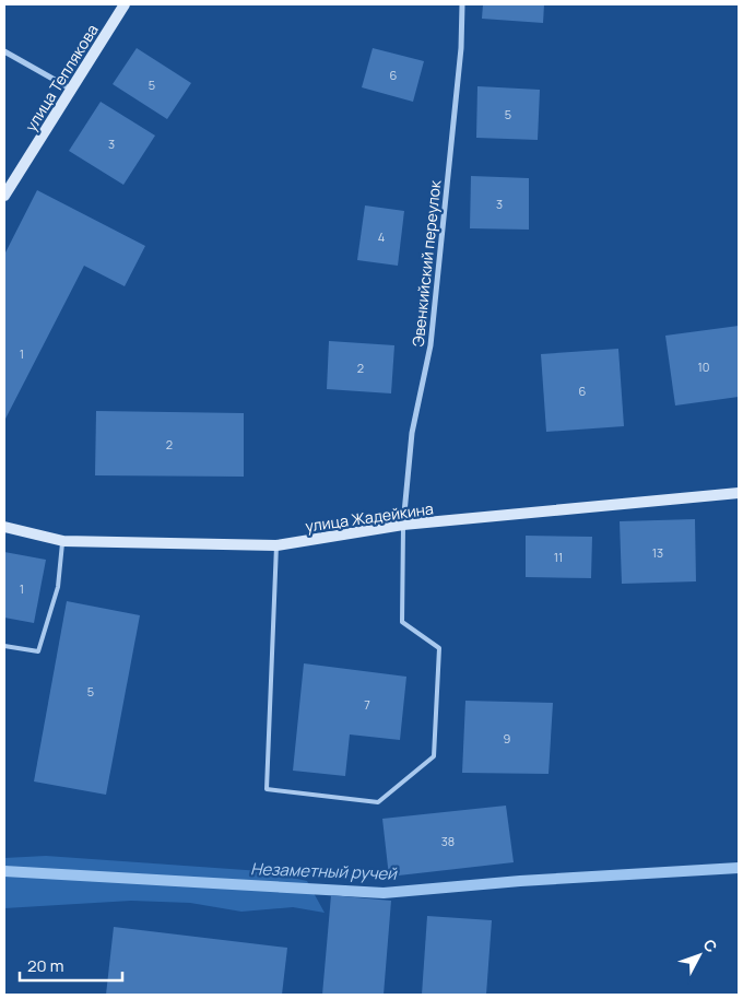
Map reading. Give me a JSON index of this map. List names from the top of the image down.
{
  "streets": {
    "street": ["улица Теплякова", "Эвенкийский переулок", "улица Жадейкина"]
  },
  "crossings": [
    ["Эвенкийский переулок", "улица Жадейкина"]
  ],
  "water": ["Незаметный ручей"],
  "house_numbers": [
    "6",
    "5",
    "5",
    "3",
    "3",
    "4",
    "1",
    "10",
    "2",
    "6",
    "2",
    "13",
    "11",
    "1",
    "5",
    "7",
    "9",
    "38"
  ],
  "scale_bar": "20 m",
  "north": "top right"
}
